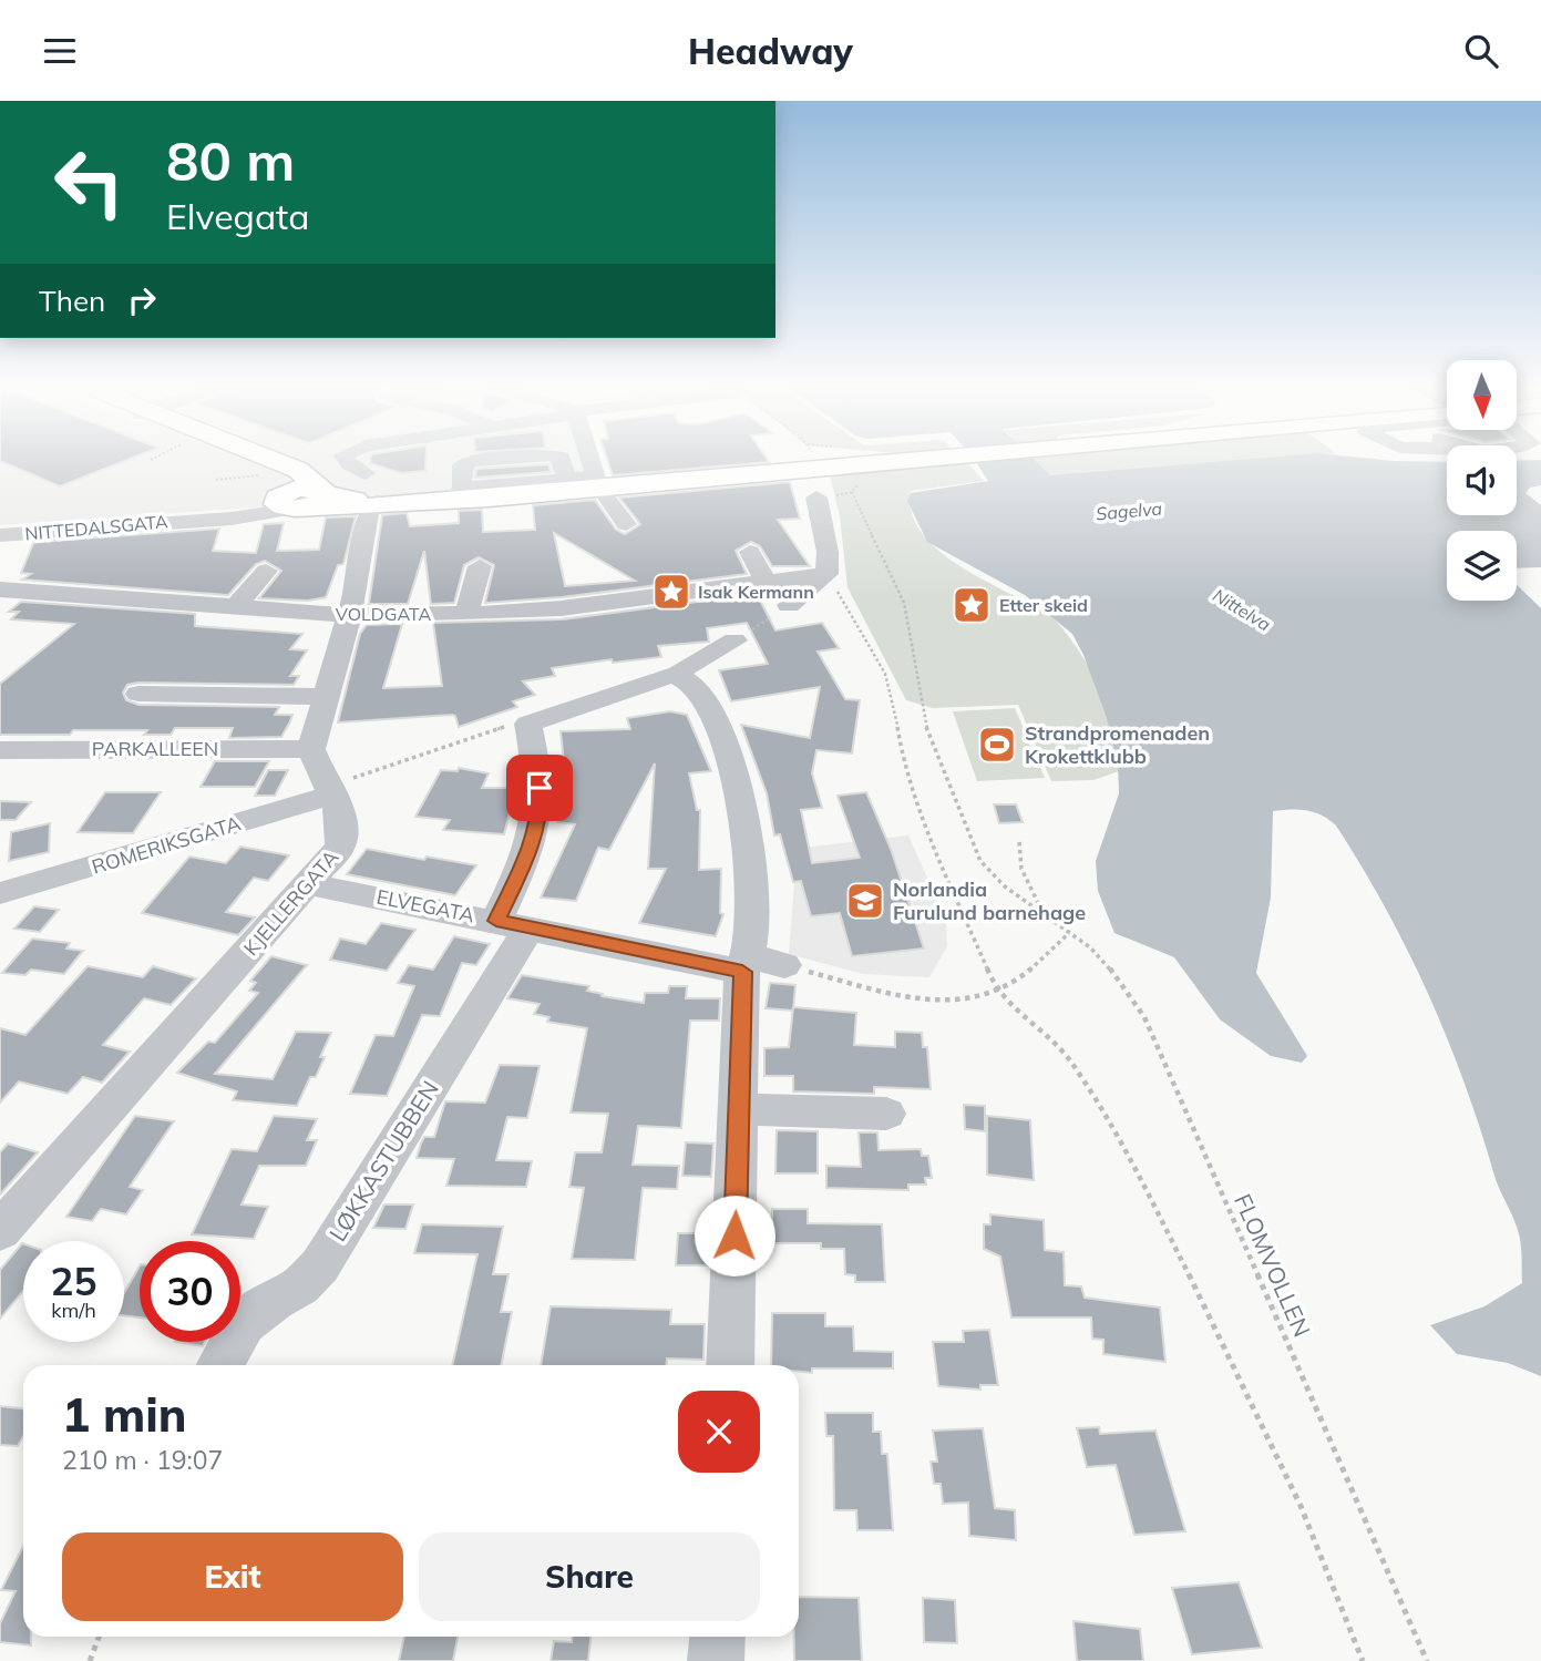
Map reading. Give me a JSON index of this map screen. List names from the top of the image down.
{
  "streets": {
    "main road": ["NITTEDALSGATA"],
    "street": [
      "VOLDGATA",
      "PARKALLEEN",
      "ROMERIKSGATA",
      "KJELLERGATA",
      "ELVEGATA",
      "LØKKASTUBBEN"
    ],
    "path": ["FLOMVOLLEN"]
  },
  "crossings": [
    ["PARKALLEEN", "KJELLERGATA"],
    ["ROMERIKSGATA", "KJELLERGATA"],
    ["KJELLERGATA", "ELVEGATA"],
    ["ELVEGATA", "LØKKASTUBBEN"]
  ],
  "water": ["Sagelva", "Nittelva"],
  "places": {
    "place": ["Isak Kermann", "Etter skeid"],
    "sports": ["Strandpromenaden Krokettklubb"],
    "school or university": ["Norlandia Furulund barnehage"]
  },
  "north": "bottom",
  "page": {
    "header": "Headway",
    "turn": ["80 m", "Elvegata"],
    "then": "Then",
    "speed": "25 km/h",
    "limit": "30",
    "heading": ["1 min", "210 m · 19:07"],
    "buttons": ["Exit", "Share"]
  }
}
